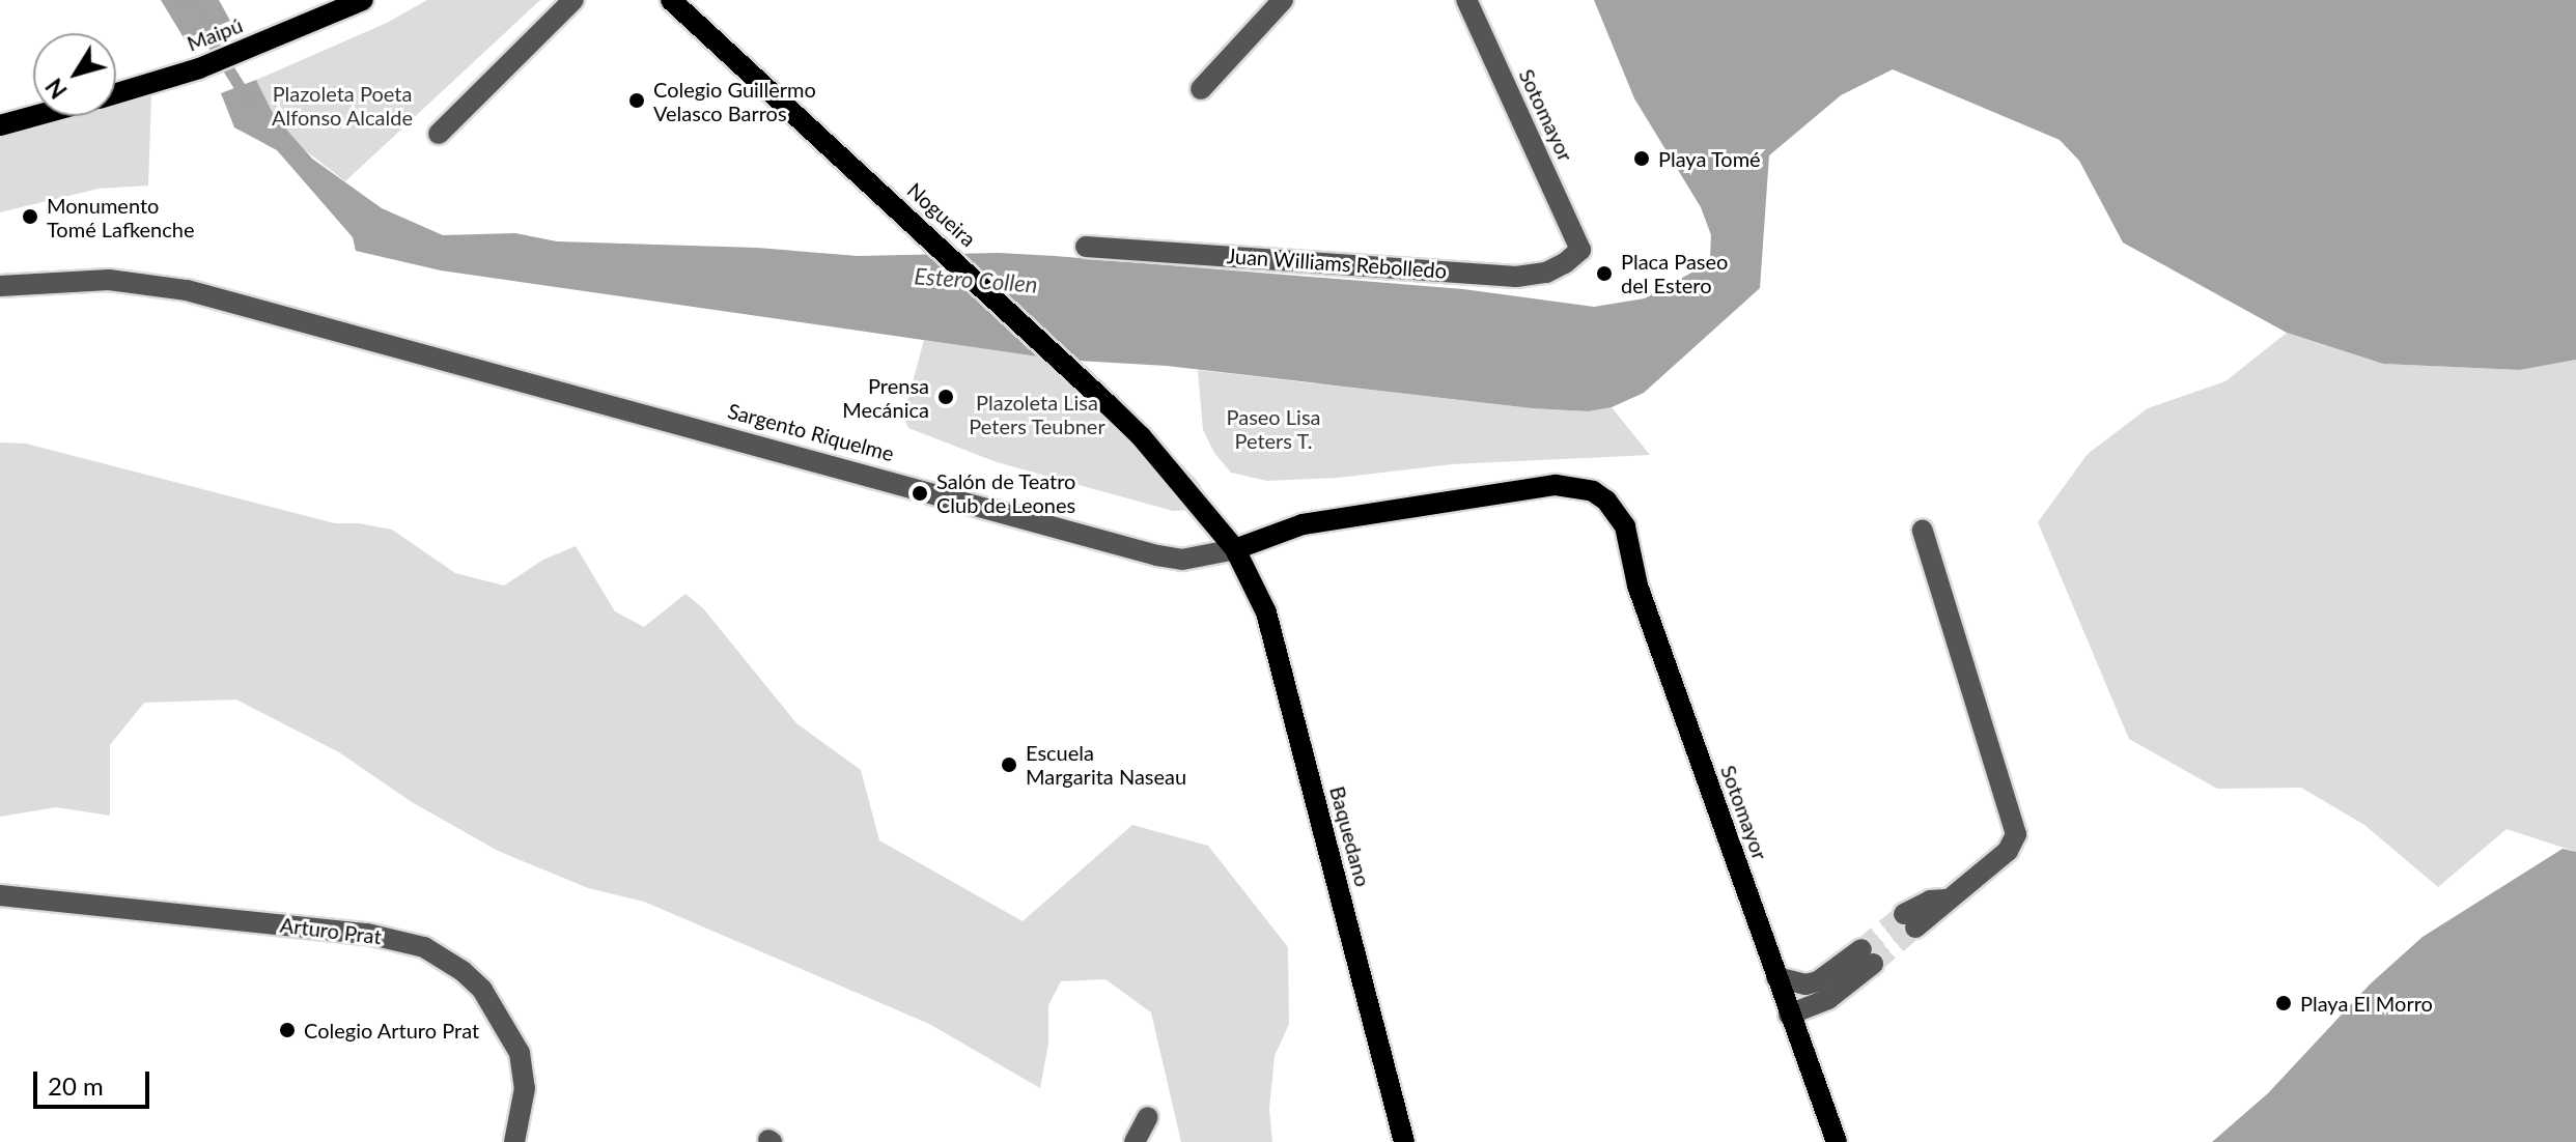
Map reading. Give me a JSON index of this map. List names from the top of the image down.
{
  "streets": {
    "main road": [
      "Maipú",
      "Sotomayor",
      "Nogueira",
      "Sargento Riquelme",
      "Baquedano"
    ],
    "street": ["Juan Williams Rebolledo", "Arturo Prat"]
  },
  "crossings": [
    ["Sotomayor", "Juan Williams Rebolledo"],
    ["Sotomayor", "Sargento Riquelme"],
    ["Nogueira", "Sargento Riquelme"],
    ["Nogueira", "Baquedano"],
    ["Sargento Riquelme", "Baquedano"]
  ],
  "water": ["Estero Collen"],
  "parks": ["Plazoleta Poeta Alfonso Alcalde", "Plazoleta Lisa Peters Teubner", "Paseo Lisa Peters T."],
  "places": [
    "Colegio Guillermo Velasco Barros",
    "Playa Tomé",
    "Monumento Tomé Lafkenche",
    "Placa Paseo del Estero",
    "Prensa Mecánica",
    "Salón de Teatro Club de Leones",
    "Escuela Margarita Naseau",
    "Playa El Morro",
    "Colegio Arturo Prat"
  ],
  "scale_bar": "20 m",
  "north": "bottom left"
}
